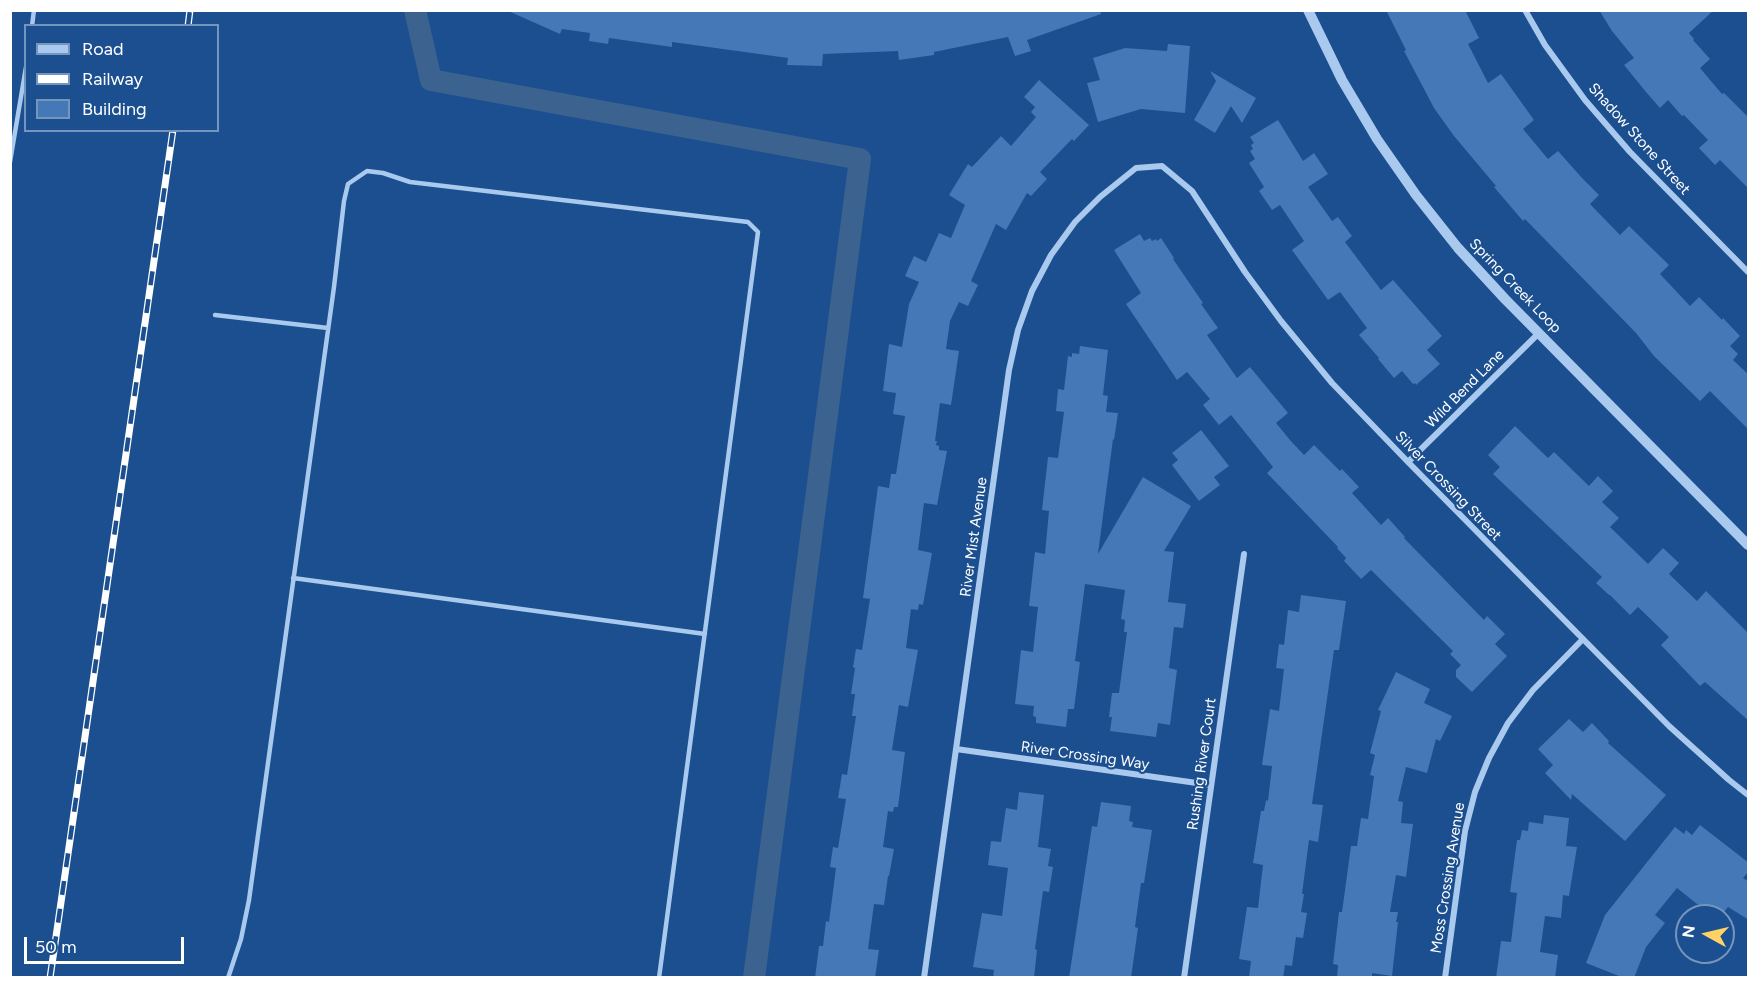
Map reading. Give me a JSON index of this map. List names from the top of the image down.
{
  "streets": {
    "street": [
      "Shadow Stone Street",
      "Spring Creek Loop",
      "Wild Bend Lane",
      "Silver Crossing Street",
      "River Mist Avenue",
      "River Crossing Way",
      "Rushing River Court",
      "Moss Crossing Avenue"
    ]
  },
  "crossings": [
    ["Spring Creek Loop", "Wild Bend Lane"],
    ["Wild Bend Lane", "Silver Crossing Street"],
    ["Silver Crossing Street", "River Mist Avenue"],
    ["Silver Crossing Street", "Moss Crossing Avenue"],
    ["River Mist Avenue", "River Crossing Way"],
    ["River Crossing Way", "Rushing River Court"]
  ],
  "legend": ["Road", "Railway", "Building"],
  "scale_bar": "50 m",
  "north": "left"
}
